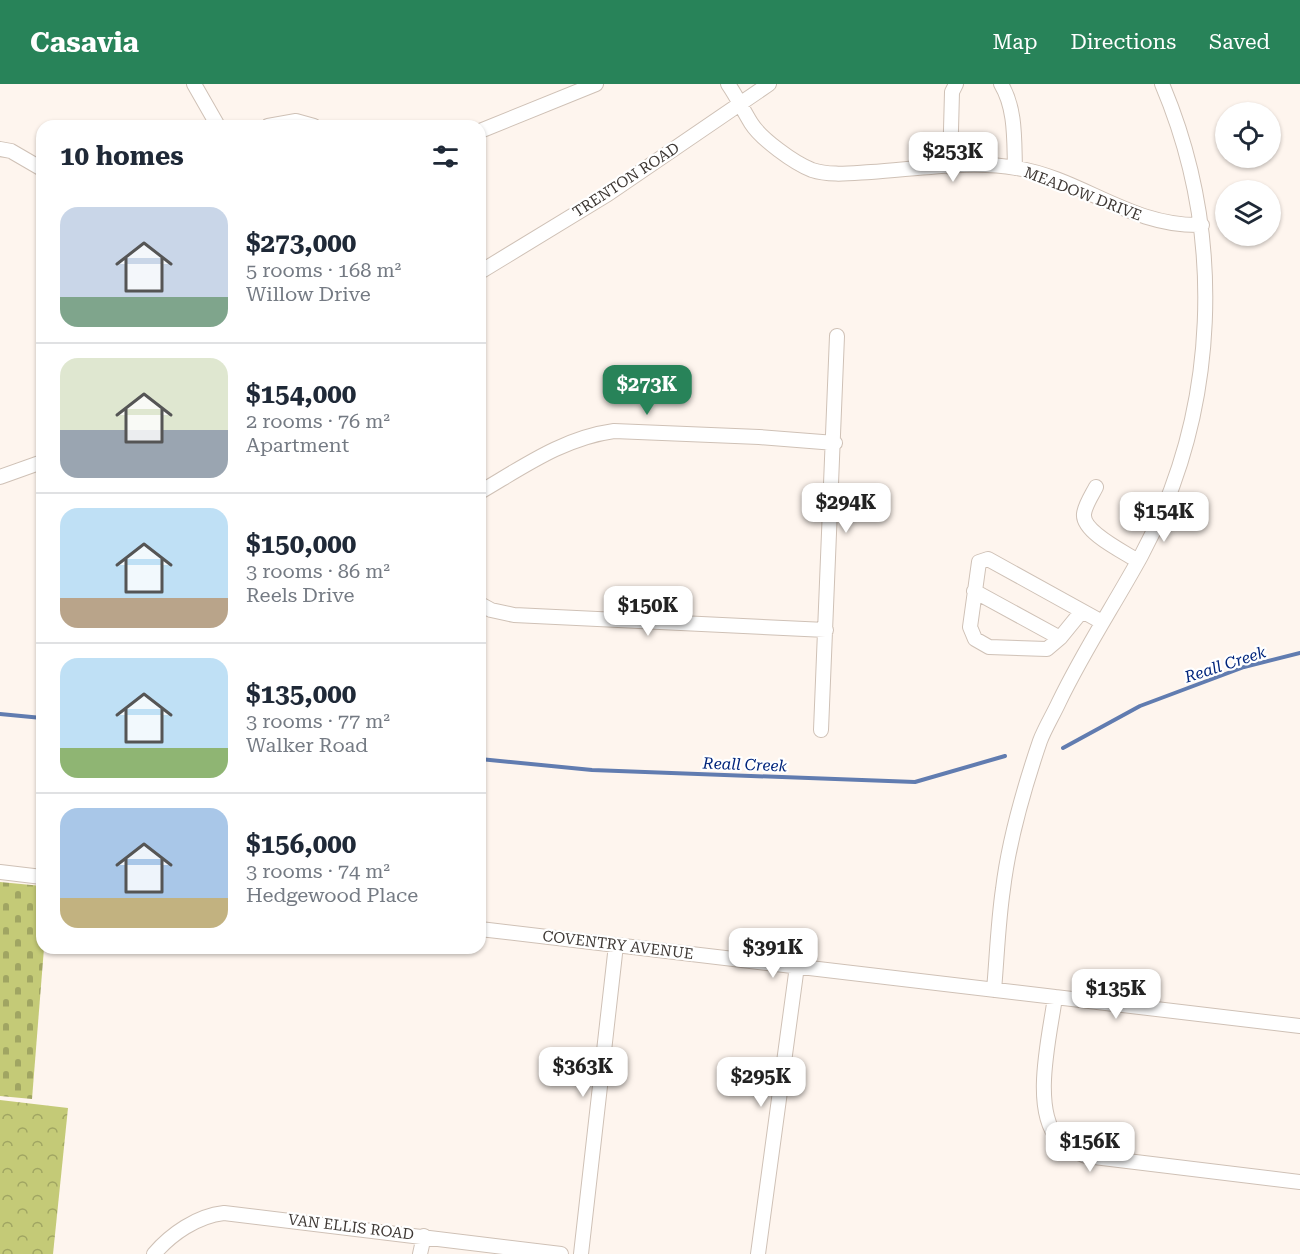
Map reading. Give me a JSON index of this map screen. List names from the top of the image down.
{
  "streets": {
    "street": [
      "TRENTON ROAD",
      "MEADOW DRIVE",
      "COVENTRY AVENUE",
      "VAN ELLIS ROAD"
    ]
  },
  "crossings": [
    ["TRENTON ROAD", "MEADOW DRIVE"]
  ],
  "water": ["Reall Creek"],
  "page": {
    "header": "Casavia",
    "nav": ["Map", "Directions", "Saved"],
    "heading": "10 homes",
    "price": [
      "$253K",
      "$273K",
      "$294K",
      "$154K",
      "$150K",
      "$391K",
      "$135K",
      "$363K",
      "$295K",
      "$156K"
    ],
    "list": [
      {
        "name": "$273,000",
        "note": "5 rooms · 168 m² · Willow Drive"
      },
      {
        "name": "$154,000",
        "note": "2 rooms · 76 m² · Apartment"
      },
      {
        "name": "$150,000",
        "note": "3 rooms · 86 m² · Reels Drive"
      },
      {
        "name": "$135,000",
        "note": "3 rooms · 77 m² · Walker Road"
      },
      {
        "name": "$156,000",
        "note": "3 rooms · 74 m² · Hedgewood Place"
      }
    ]
  }
}
